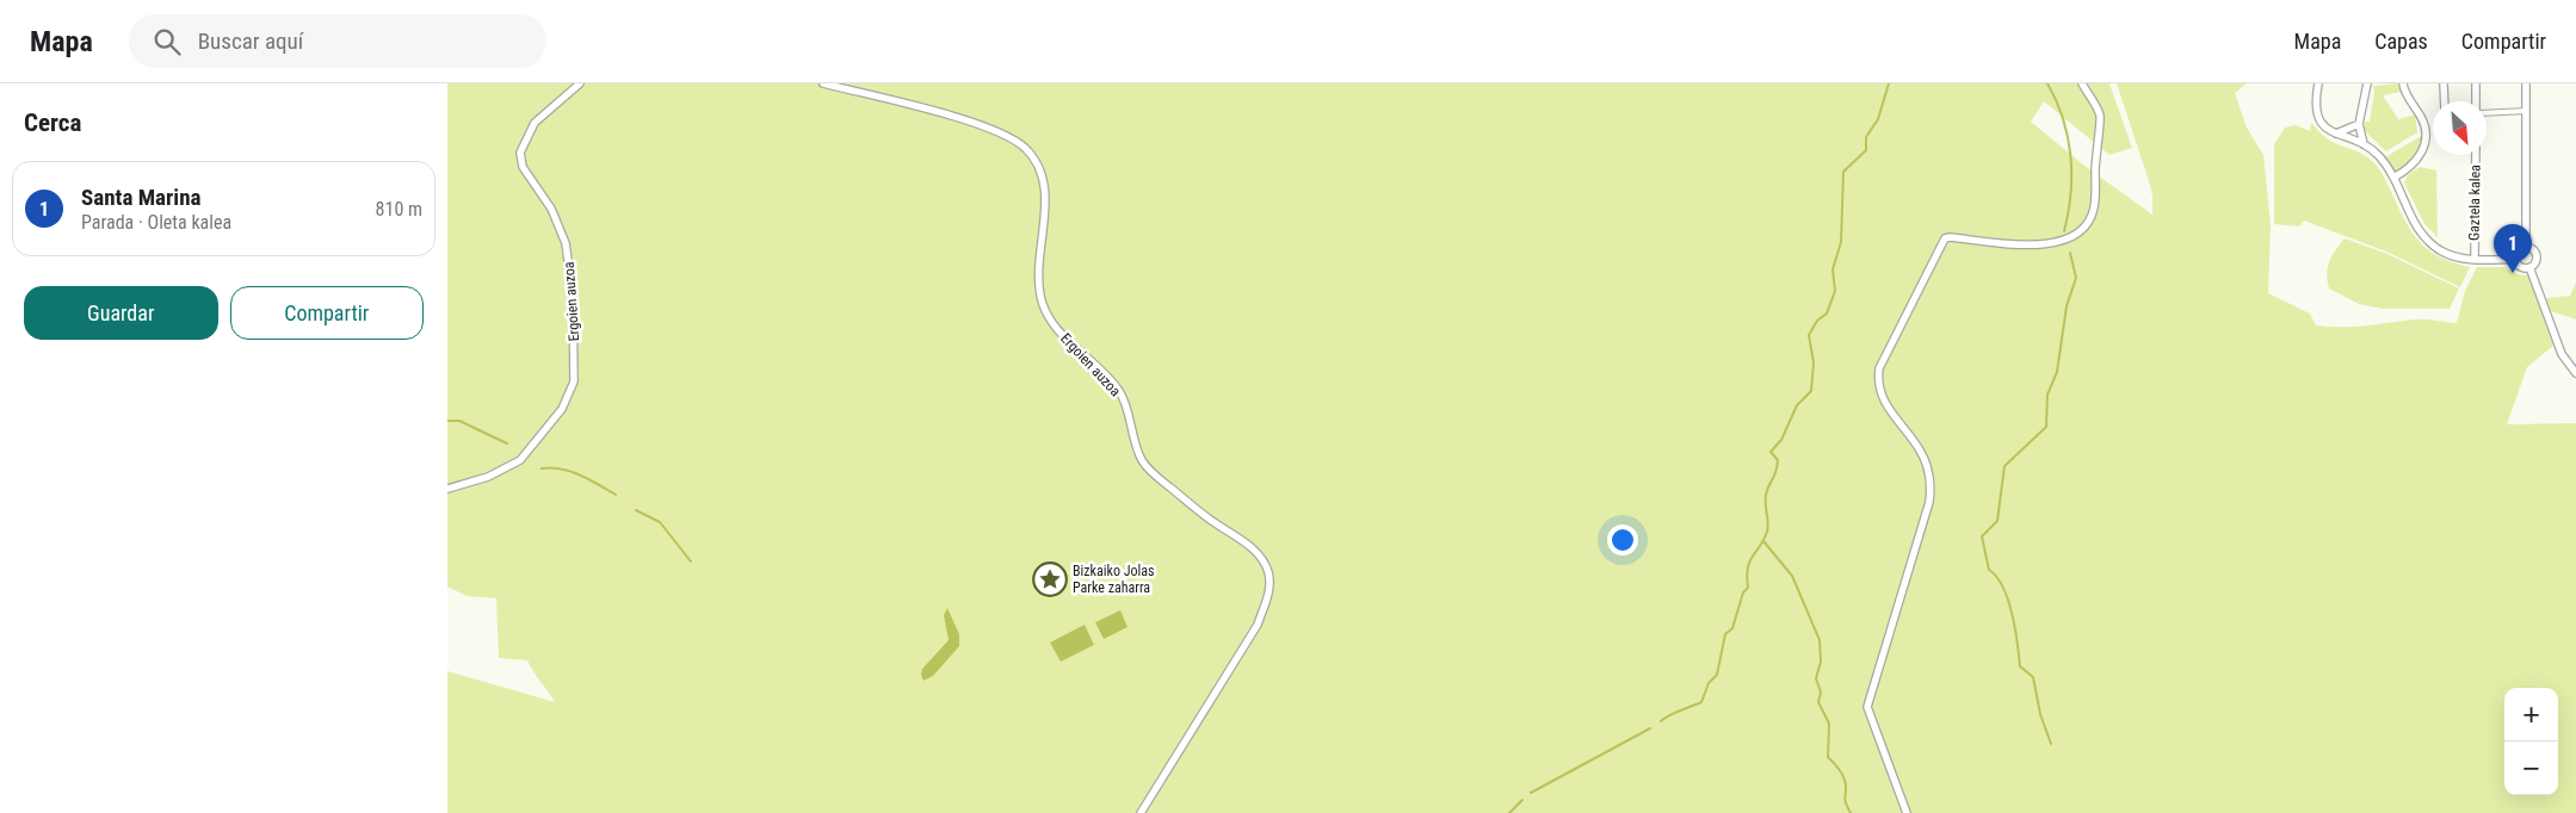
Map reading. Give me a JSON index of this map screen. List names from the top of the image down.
{
  "streets": {
    "street": ["Gaztela kalea", "Ergoien auzoa"]
  },
  "places": {
    "place": ["Bizkaiko Jolas Parke zaharra"]
  },
  "north": "bottom right",
  "page": {
    "header": "Mapa",
    "search": "Buscar aquí",
    "nav": ["Mapa", "Capas", "Compartir"],
    "heading": "Cerca",
    "list": [
      {
        "mark": "1",
        "name": "Santa Marina",
        "note": "Parada · Oleta kalea",
        "value": "810 m"
      }
    ],
    "pins": "1",
    "buttons": ["Guardar", "Compartir"],
    "map_buttons": ["+", "−"]
  }
}
